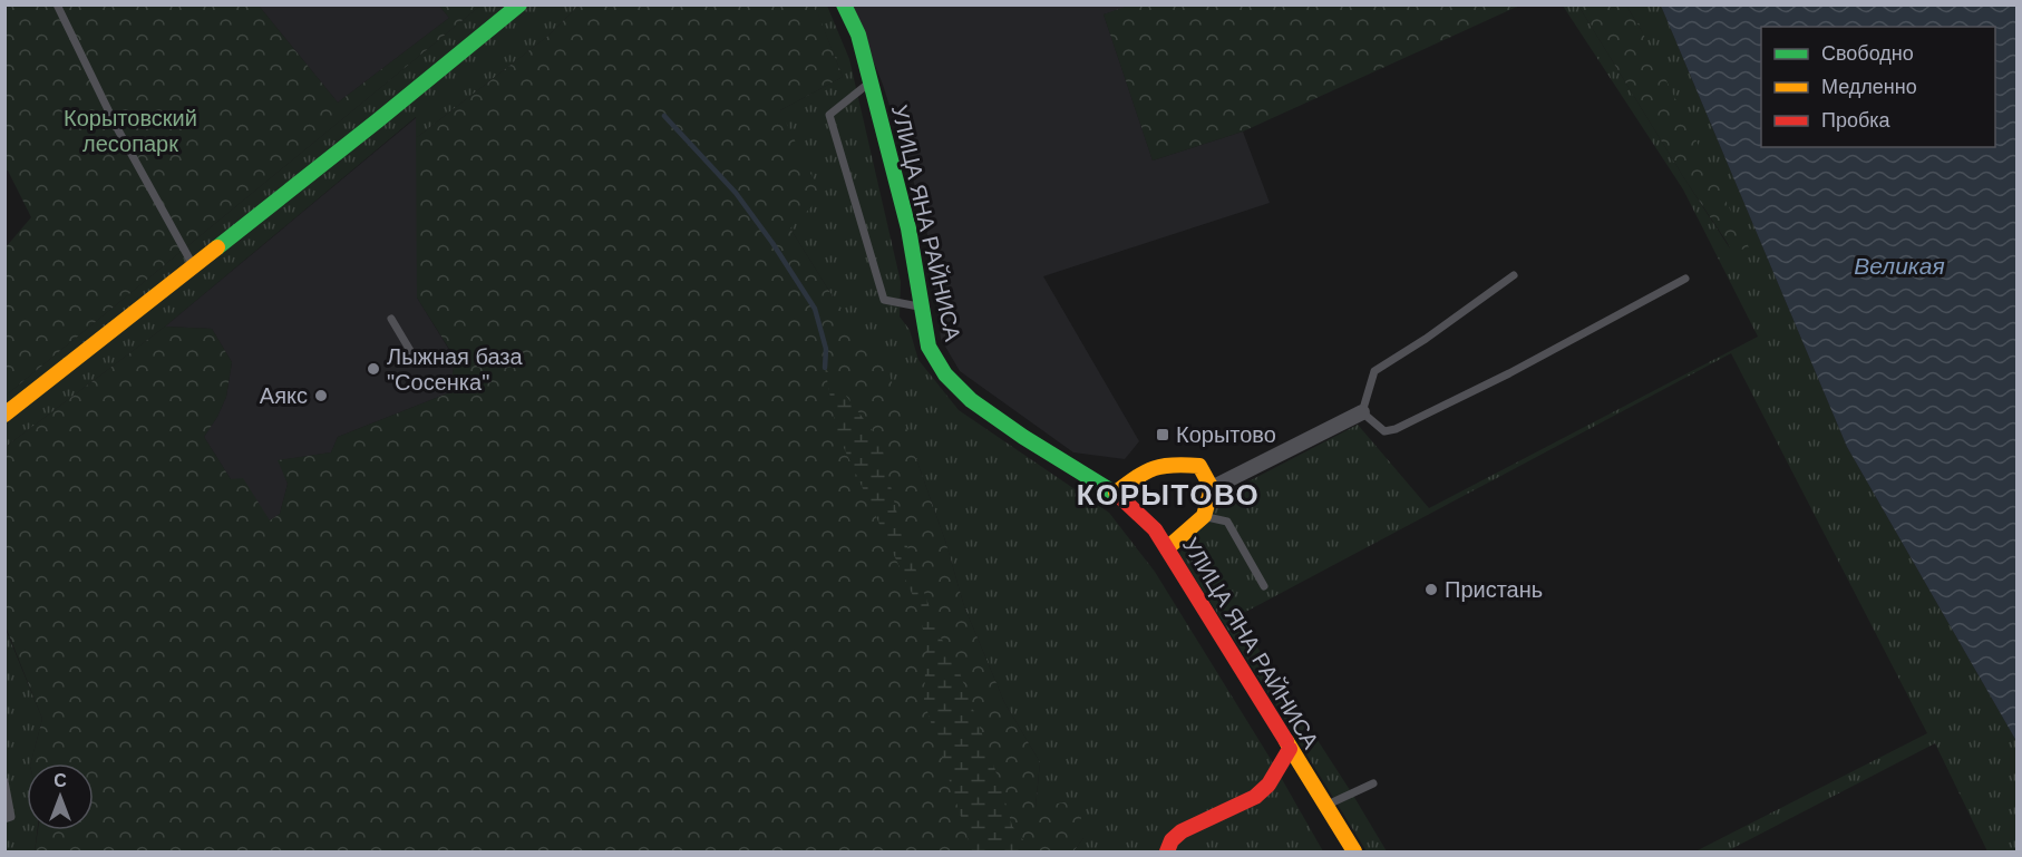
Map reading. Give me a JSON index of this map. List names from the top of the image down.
{
  "streets": {
    "street": ["УЛИЦА ЯНА РАЙНИСА"]
  },
  "districts": ["КОРЫТОВО"],
  "water": ["Великая"],
  "parks": ["Корытовский лесопарк"],
  "places": {
    "other": ["Лыжная база \"Сосенка\"", "Аякс", "Пристань"],
    "transit": ["Корытово"]
  },
  "legend": ["Свободно", "Медленно", "Пробка"],
  "north": "top"
}
